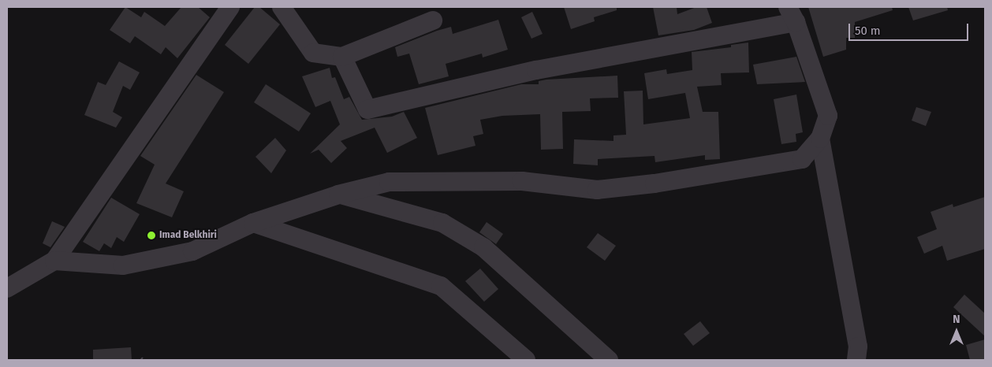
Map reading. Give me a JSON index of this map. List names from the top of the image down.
{
  "places": ["Imad Belkhiri"],
  "scale_bar": "50 m",
  "north": "top"
}
